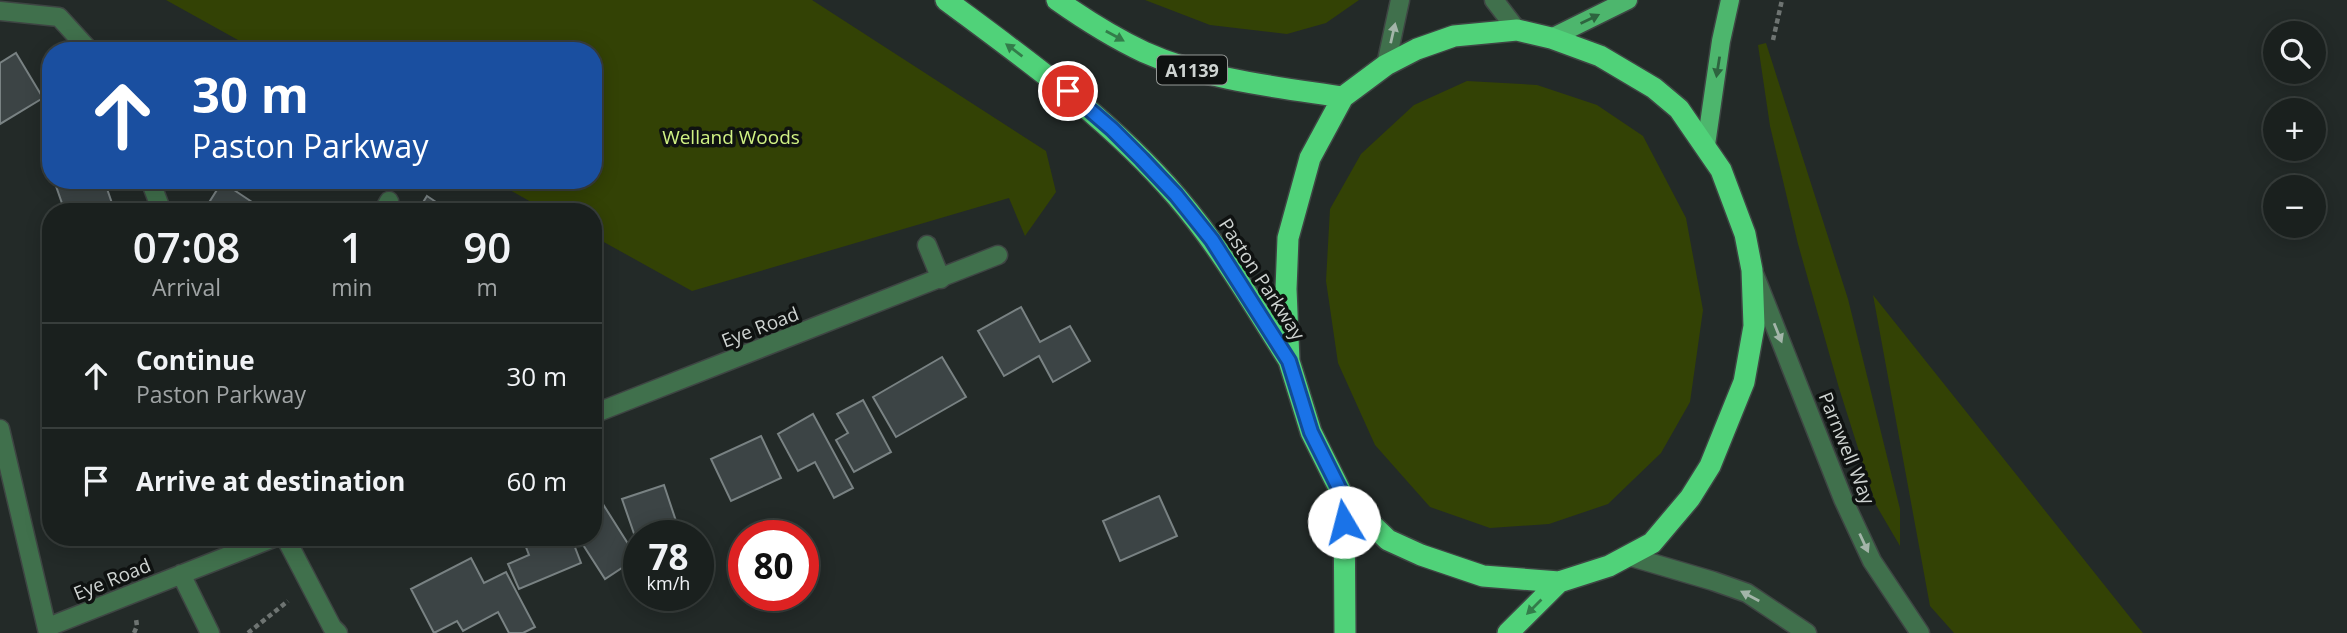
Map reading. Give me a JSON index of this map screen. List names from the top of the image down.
{
  "streets": {
    "highway": ["A1139", "Paston Parkway"],
    "street": ["Eye Road", "Parnwell Way"]
  },
  "one_way": ["Paston Parkway", "Parnwell Way"],
  "parks": ["Welland Woods"],
  "page": {
    "map_buttons": ["+", "−"],
    "turn": ["30 m", "Paston Parkway"],
    "eta": [
      "07:08",
      "Arrival",
      "1",
      "min",
      "90",
      "m"
    ],
    "list": [
      {
        "name": "Continue",
        "note": "Paston Parkway",
        "value": "30 m"
      },
      {
        "name": "Arrive at destination",
        "value": "60 m"
      }
    ],
    "speed": "78 km/h",
    "limit": "80"
  }
}
